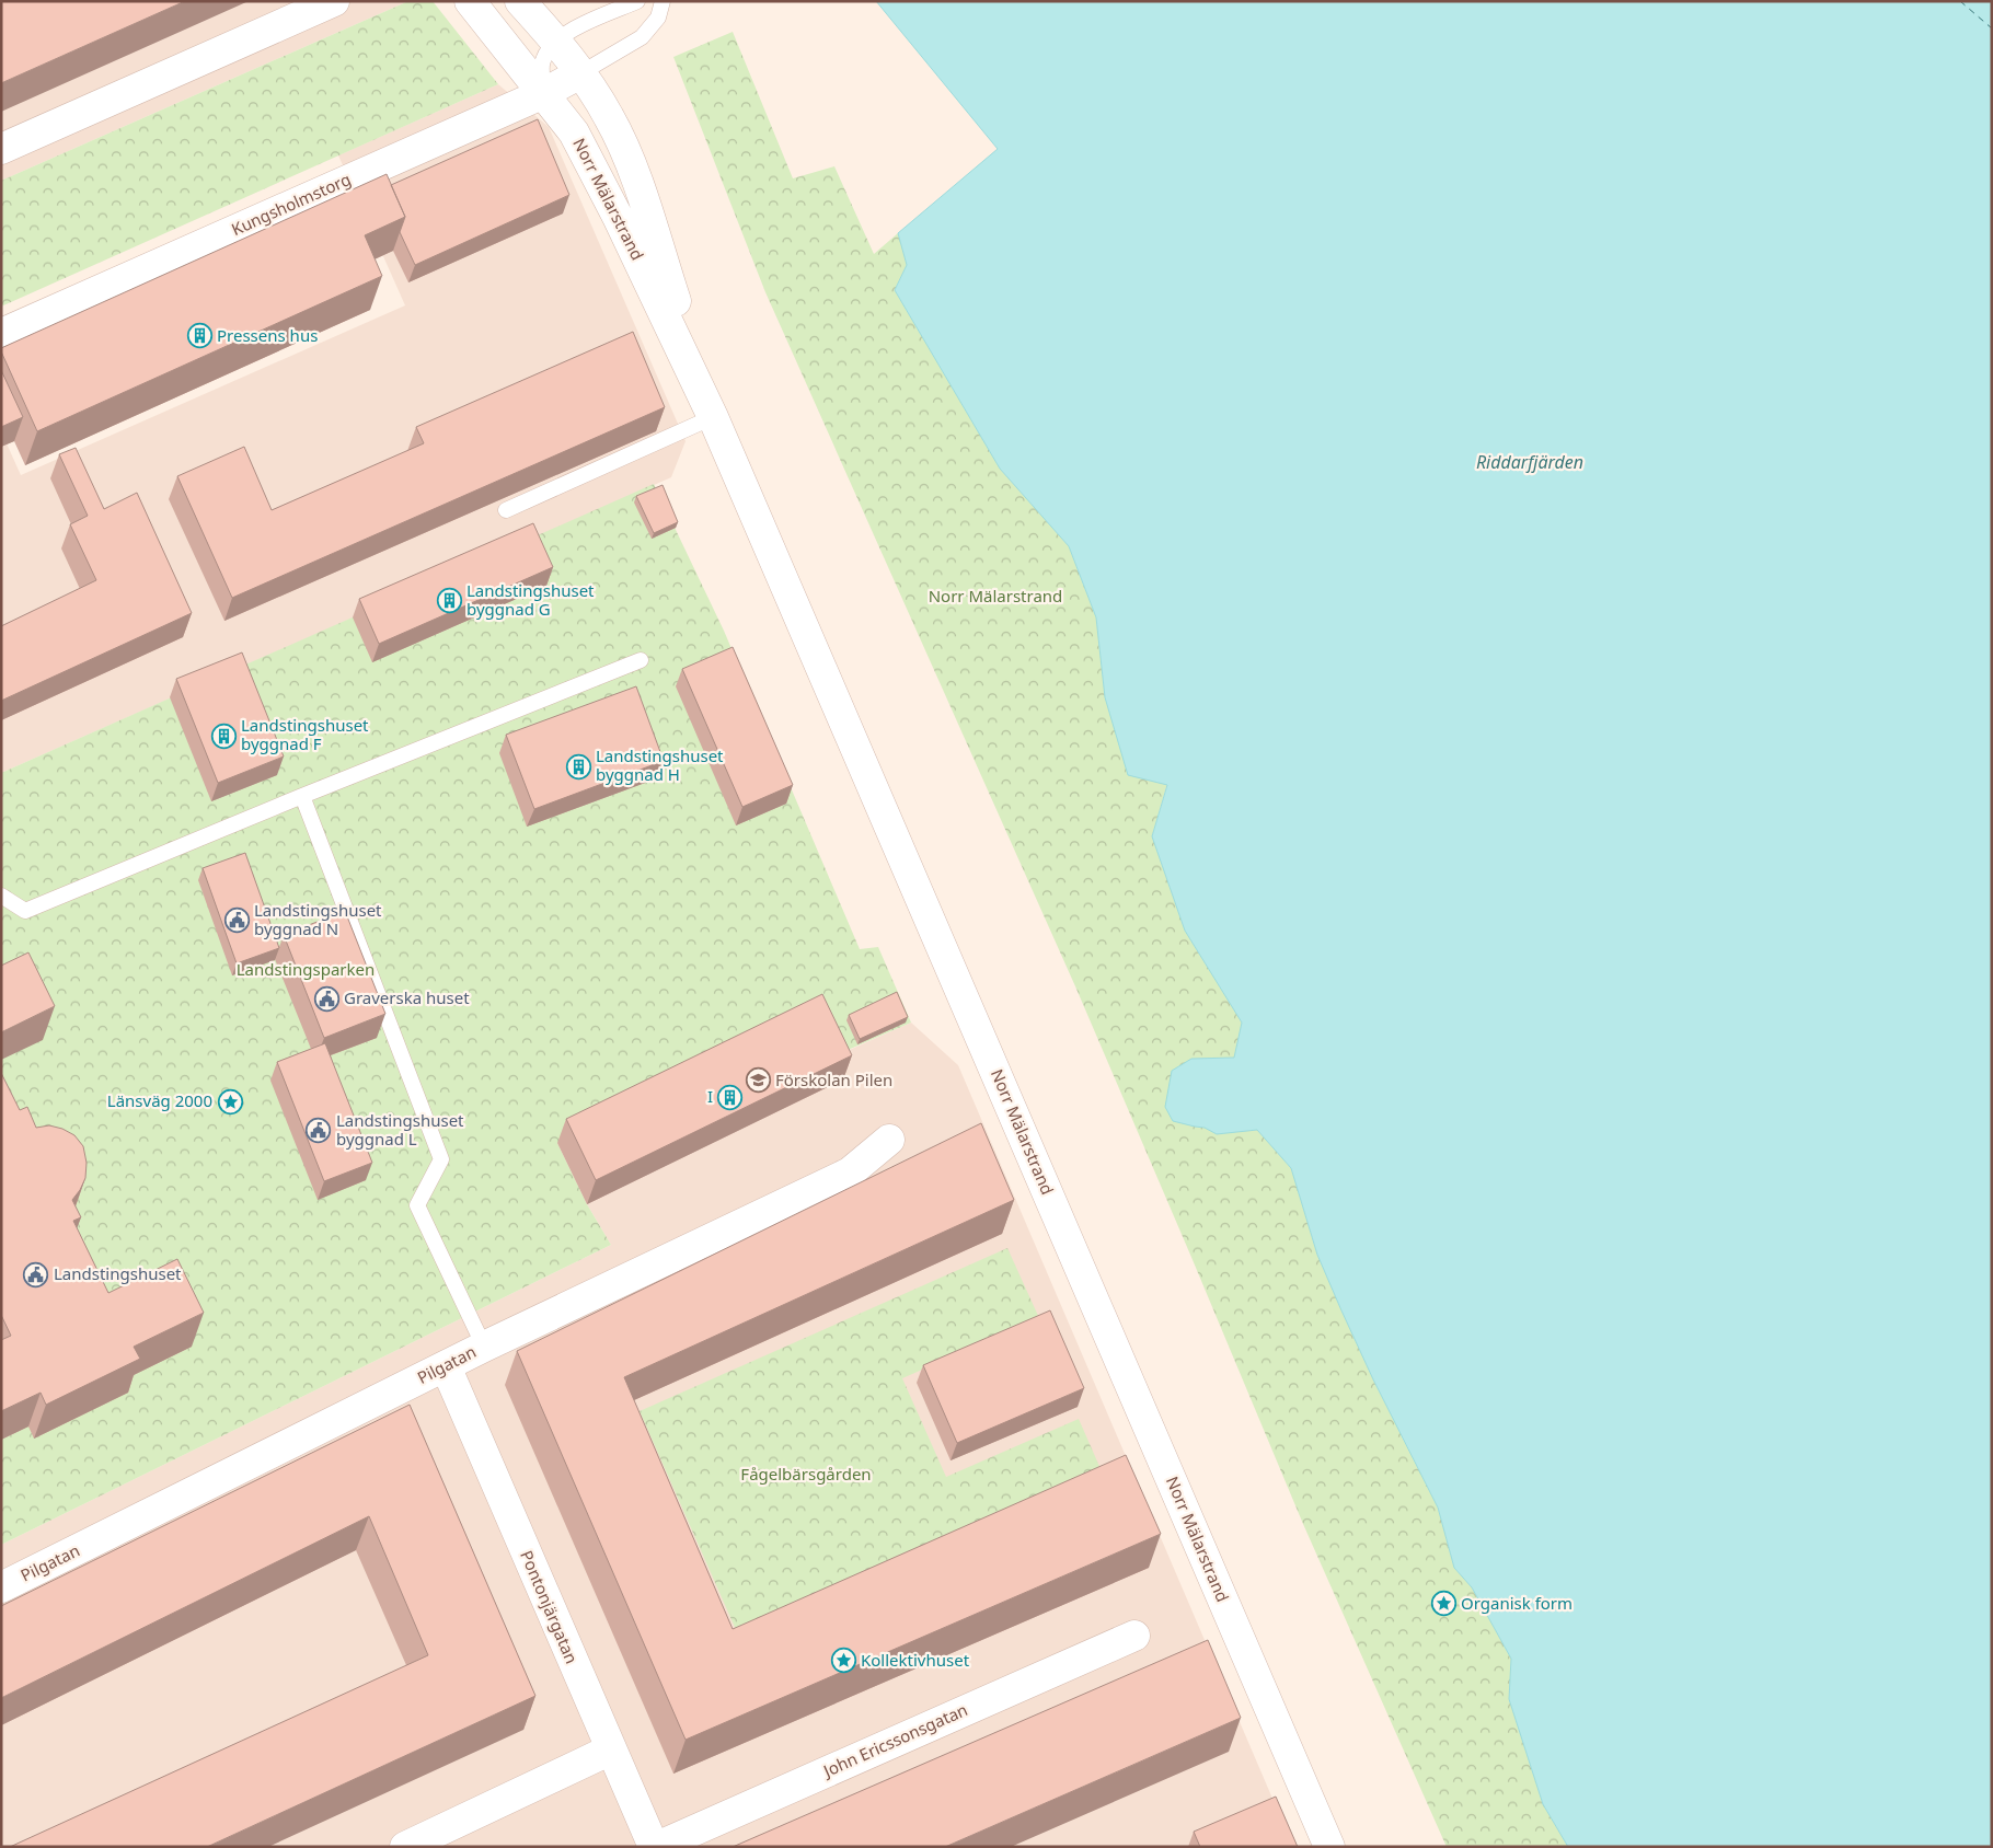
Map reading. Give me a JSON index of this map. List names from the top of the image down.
{
  "streets": {
    "street": [
      "Norr Mälarstrand",
      "Kungsholmstorg",
      "Pilgatan",
      "Pontonjärgatan",
      "John Ericssonsgatan"
    ]
  },
  "crossings": [
    ["Norr Mälarstrand", "Kungsholmstorg"],
    ["Pilgatan", "Pontonjärgatan"],
    ["Pontonjärgatan", "John Ericssonsgatan"]
  ],
  "water": ["Riddarfjärden"],
  "parks": ["Norr Mälarstrand", "Landstingsparken", "Fågelbärsgården"],
  "places": {
    "building": [
      "Pressens hus",
      "Landstingshuset byggnad G",
      "Landstingshuset byggnad F",
      "Landstingshuset byggnad H",
      "I"
    ],
    "public building": [
      "Landstingshuset byggnad N",
      "Graverska huset",
      "Landstingshuset byggnad L",
      "Landstingshuset"
    ],
    "school or university": ["Förskolan Pilen"],
    "place": ["Länsväg 2000", "Organisk form", "Kollektivhuset"]
  }
}
